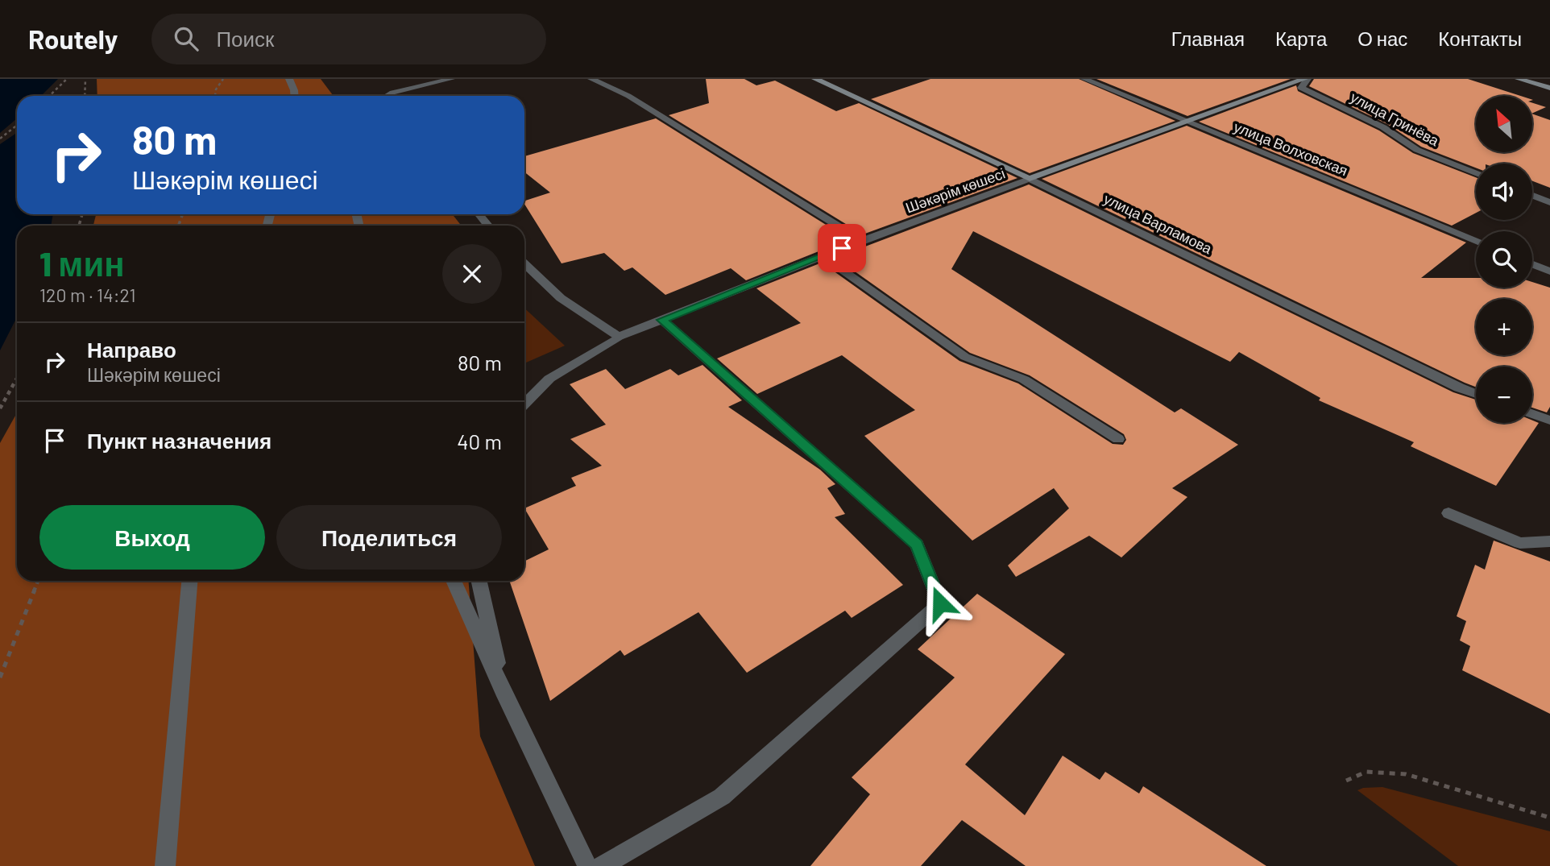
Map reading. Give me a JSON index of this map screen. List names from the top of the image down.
{
  "streets": {
    "street": [
      "улица Гринёва",
      "улица Волховская",
      "Шәкәрім көшесі",
      "улица Варламова"
    ]
  },
  "crossings": [
    ["улица Гринёва", "Шәкәрім көшесі"],
    ["улица Волховская", "Шәкәрім көшесі"],
    ["Шәкәрім көшесі", "улица Варламова"]
  ],
  "north": "top left",
  "page": {
    "header": "Routely",
    "search": "Поиск",
    "nav": [
      "Главная",
      "Карта",
      "О нас",
      "Контакты"
    ],
    "map_buttons": ["+", "−"],
    "turn": ["80 m", "Шәкәрім көшесі"],
    "heading": ["1 мин", "120 m · 14:21"],
    "list": [
      {
        "name": "Направо",
        "note": "Шәкәрім көшесі",
        "value": "80 m"
      },
      {
        "name": "Пункт назначения",
        "value": "40 m"
      }
    ],
    "buttons": ["Выход", "Поделиться"]
  }
}
